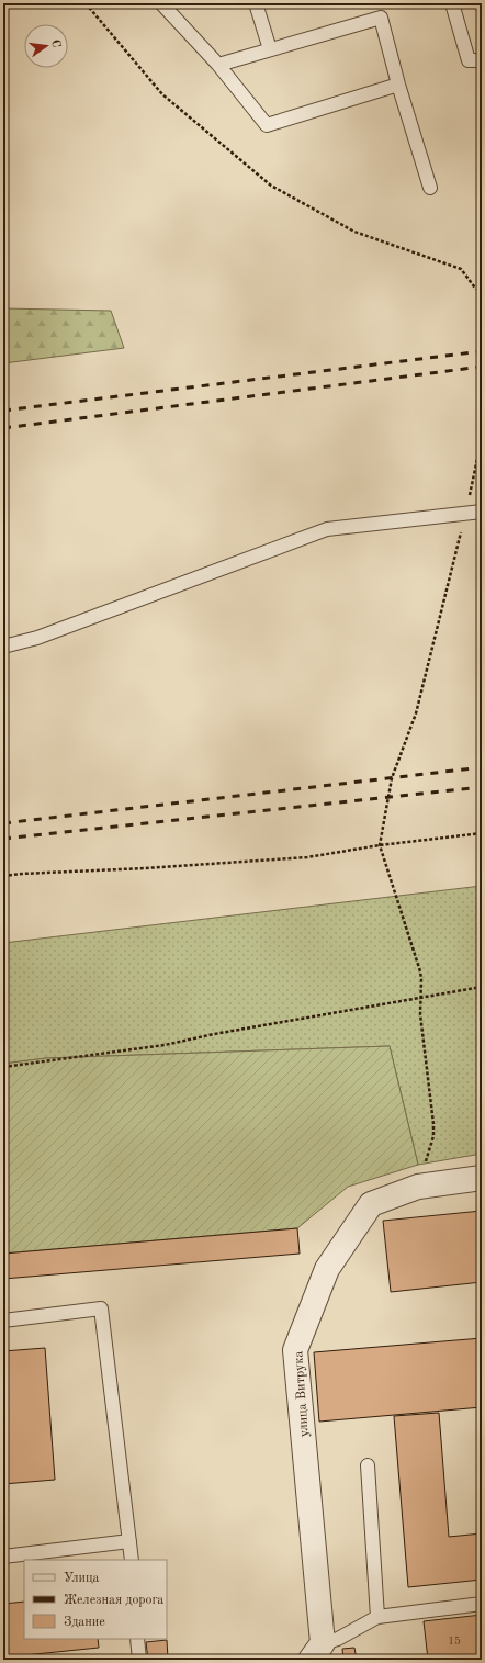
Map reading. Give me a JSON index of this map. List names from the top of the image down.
{
  "streets": {
    "street": ["улица Витрука"]
  },
  "house_numbers": ["15"],
  "legend": ["Улица", "Железная дорога", "Здание"],
  "north": "right"
}
